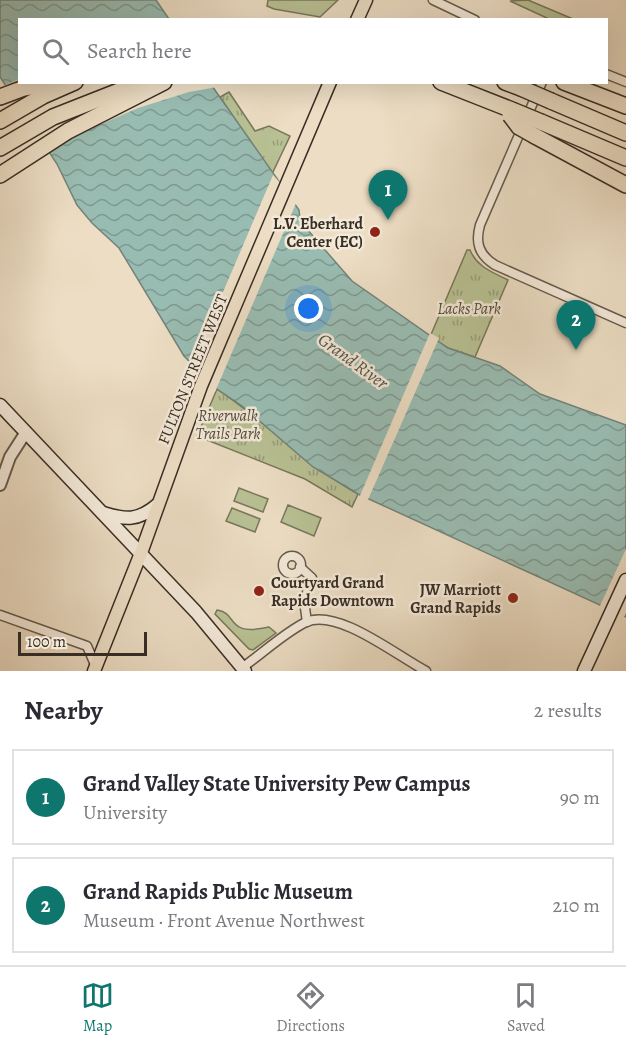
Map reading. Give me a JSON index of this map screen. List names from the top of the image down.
{
  "streets": {
    "main road": ["FULTON STREET WEST"]
  },
  "water": ["Grand River"],
  "parks": ["Lacks Park", "Riverwalk Trails Park"],
  "places": ["L.V. Eberhard Center (EC)", "Courtyard Grand Rapids Downtown", "JW Marriott Grand Rapids"],
  "scale_bar": "100 m",
  "page": {
    "search": "Search here",
    "pins": ["1", "2"],
    "scale": "100 m",
    "heading": ["Nearby", "2 results"],
    "list": [
      {
        "mark": "1",
        "name": "Grand Valley State University Pew Campus",
        "note": "University",
        "value": "90 m"
      },
      {
        "mark": "2",
        "name": "Grand Rapids Public Museum",
        "note": "Museum · Front Avenue Northwest",
        "value": "210 m"
      }
    ],
    "nav": ["Map", "Directions", "Saved"]
  }
}
